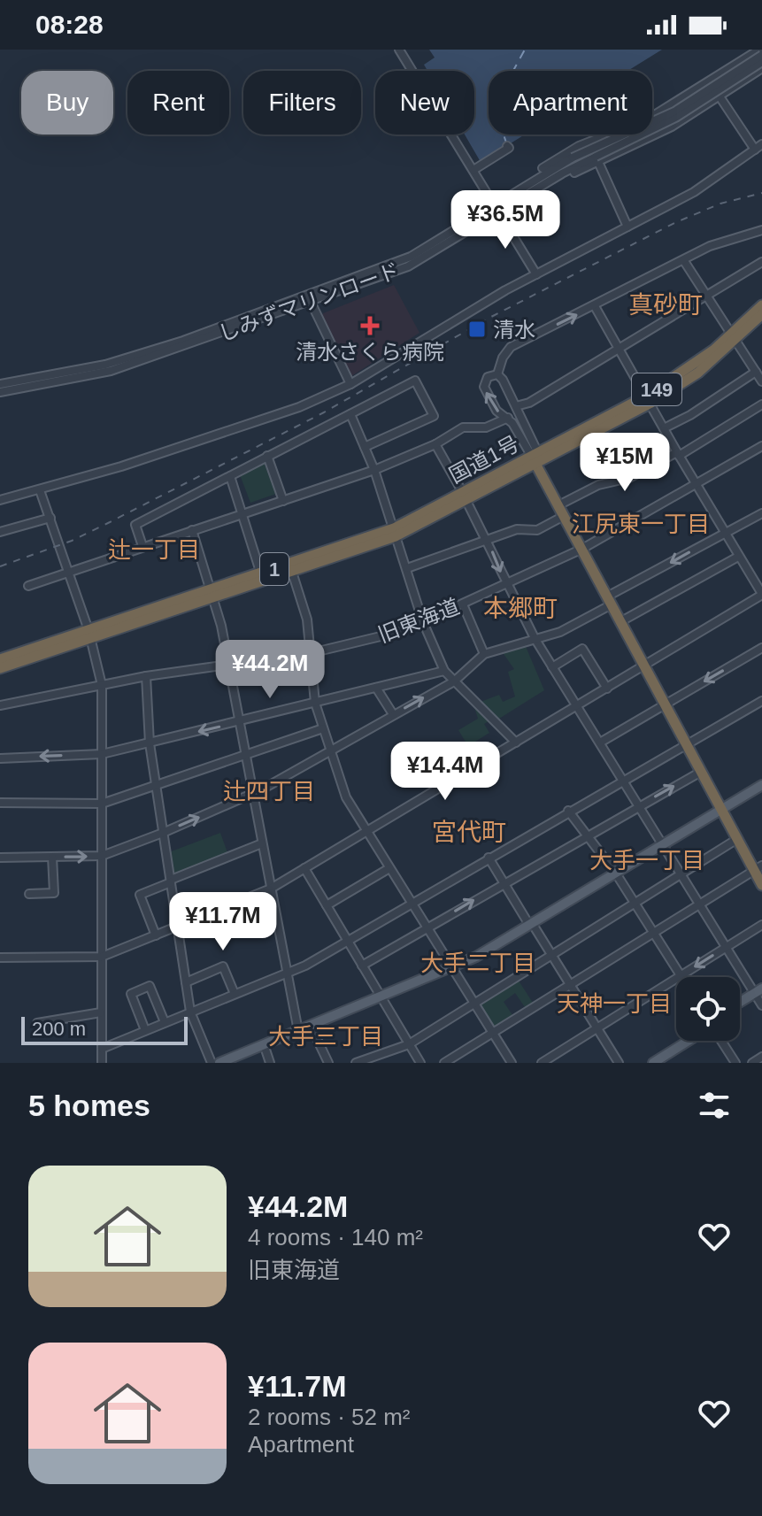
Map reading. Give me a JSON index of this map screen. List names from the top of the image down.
{
  "streets": {
    "highway": ["149", "国道1号", "1"],
    "street": ["しみずマリンロード", "旧東海道"]
  },
  "crossings": [
    ["149", "国道1号"],
    ["国道1号", "旧東海道"]
  ],
  "districts": [
    "真砂町",
    "江尻東一丁目",
    "辻一丁目",
    "本郷町",
    "辻四丁目",
    "宮代町",
    "大手一丁目",
    "大手二丁目",
    "天神一丁目",
    "大手三丁目"
  ],
  "places": {
    "health": ["清水さくら病院"],
    "transit": ["清水"]
  },
  "scale_bar": "200 m",
  "page": {
    "status": "08:28",
    "chip": [
      "Buy",
      "Rent",
      "Filters",
      "New",
      "Apartment"
    ],
    "price": [
      "¥36.5M",
      "¥15M",
      "¥44.2M",
      "¥14.4M",
      "¥11.7M"
    ],
    "scale": "200 m",
    "heading": "5 homes",
    "list": [
      {
        "name": "¥44.2M",
        "note": "4 rooms · 140 m² · 旧東海道"
      },
      {
        "name": "¥11.7M",
        "note": "2 rooms · 52 m² · Apartment"
      }
    ]
  }
}
